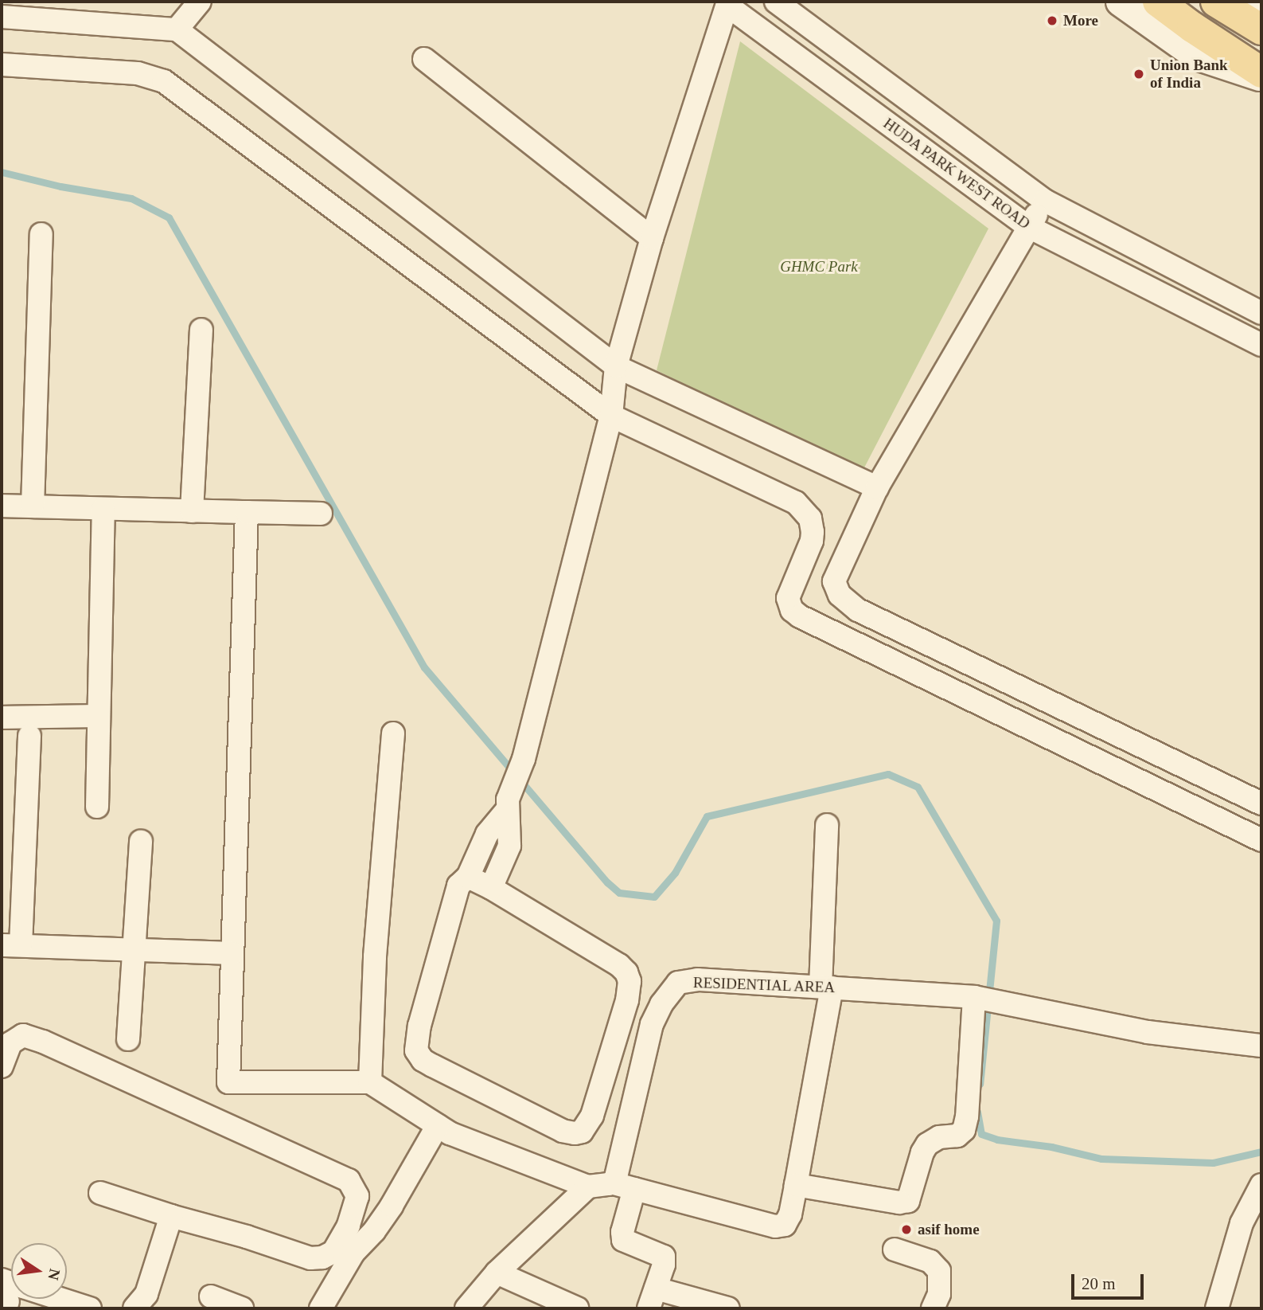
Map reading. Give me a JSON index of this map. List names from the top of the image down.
{
  "streets": {
    "street": ["HUDA PARK WEST ROAD", "RESIDENTIAL AREA"]
  },
  "parks": ["GHMC Park"],
  "places": ["More", "Union Bank of India", "asif home"],
  "scale_bar": "20 m",
  "north": "right"
}
